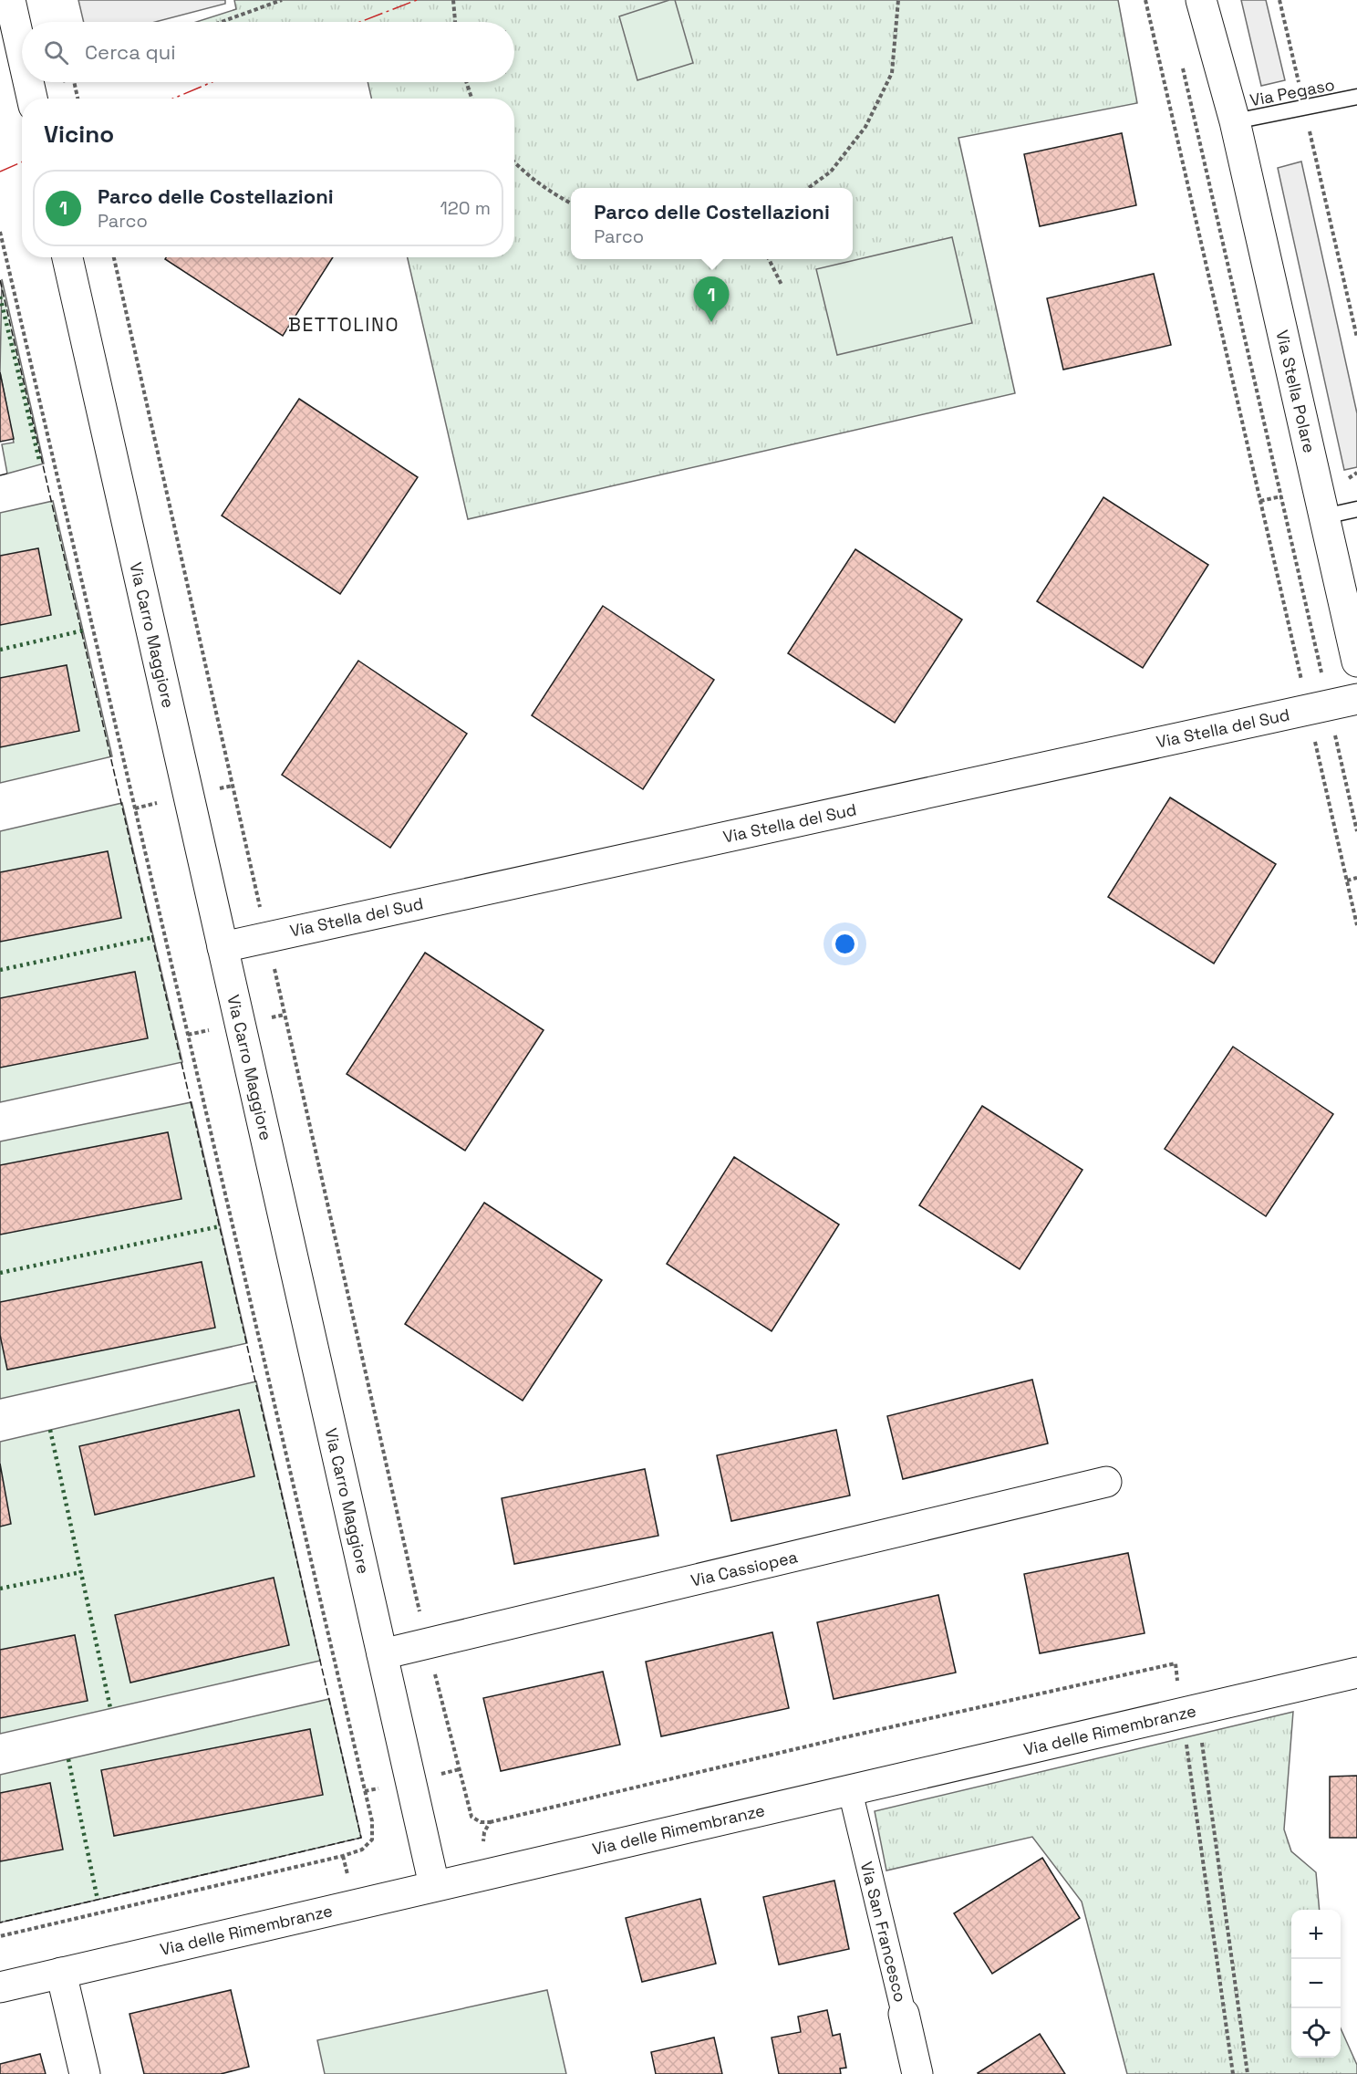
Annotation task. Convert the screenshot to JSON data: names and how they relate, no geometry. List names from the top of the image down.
{
  "streets": {
    "street": [
      "Via Stella Polare",
      "Via Carro Maggiore",
      "Via Stella del Sud",
      "Via Cassiopea",
      "Via delle Rimembranze",
      "Via San Francesco"
    ],
    "lane": ["Via Pegaso"]
  },
  "crossings": [
    ["Via Pegaso", "Via Stella Polare"],
    ["Via Carro Maggiore", "Via Stella del Sud"],
    ["Via Carro Maggiore", "Via Cassiopea"],
    ["Via Carro Maggiore", "Via delle Rimembranze"],
    ["Via delle Rimembranze", "Via San Francesco"]
  ],
  "districts": ["BETTOLINO"],
  "page": {
    "search": "Cerca qui",
    "heading": "Vicino",
    "list": [
      {
        "mark": "1",
        "name": "Parco delle Costellazioni",
        "note": "Parco",
        "value": "120 m"
      }
    ],
    "popup": ["Parco delle Costellazioni", "Parco"],
    "pins": "1",
    "map_buttons": ["+", "−"]
  }
}
